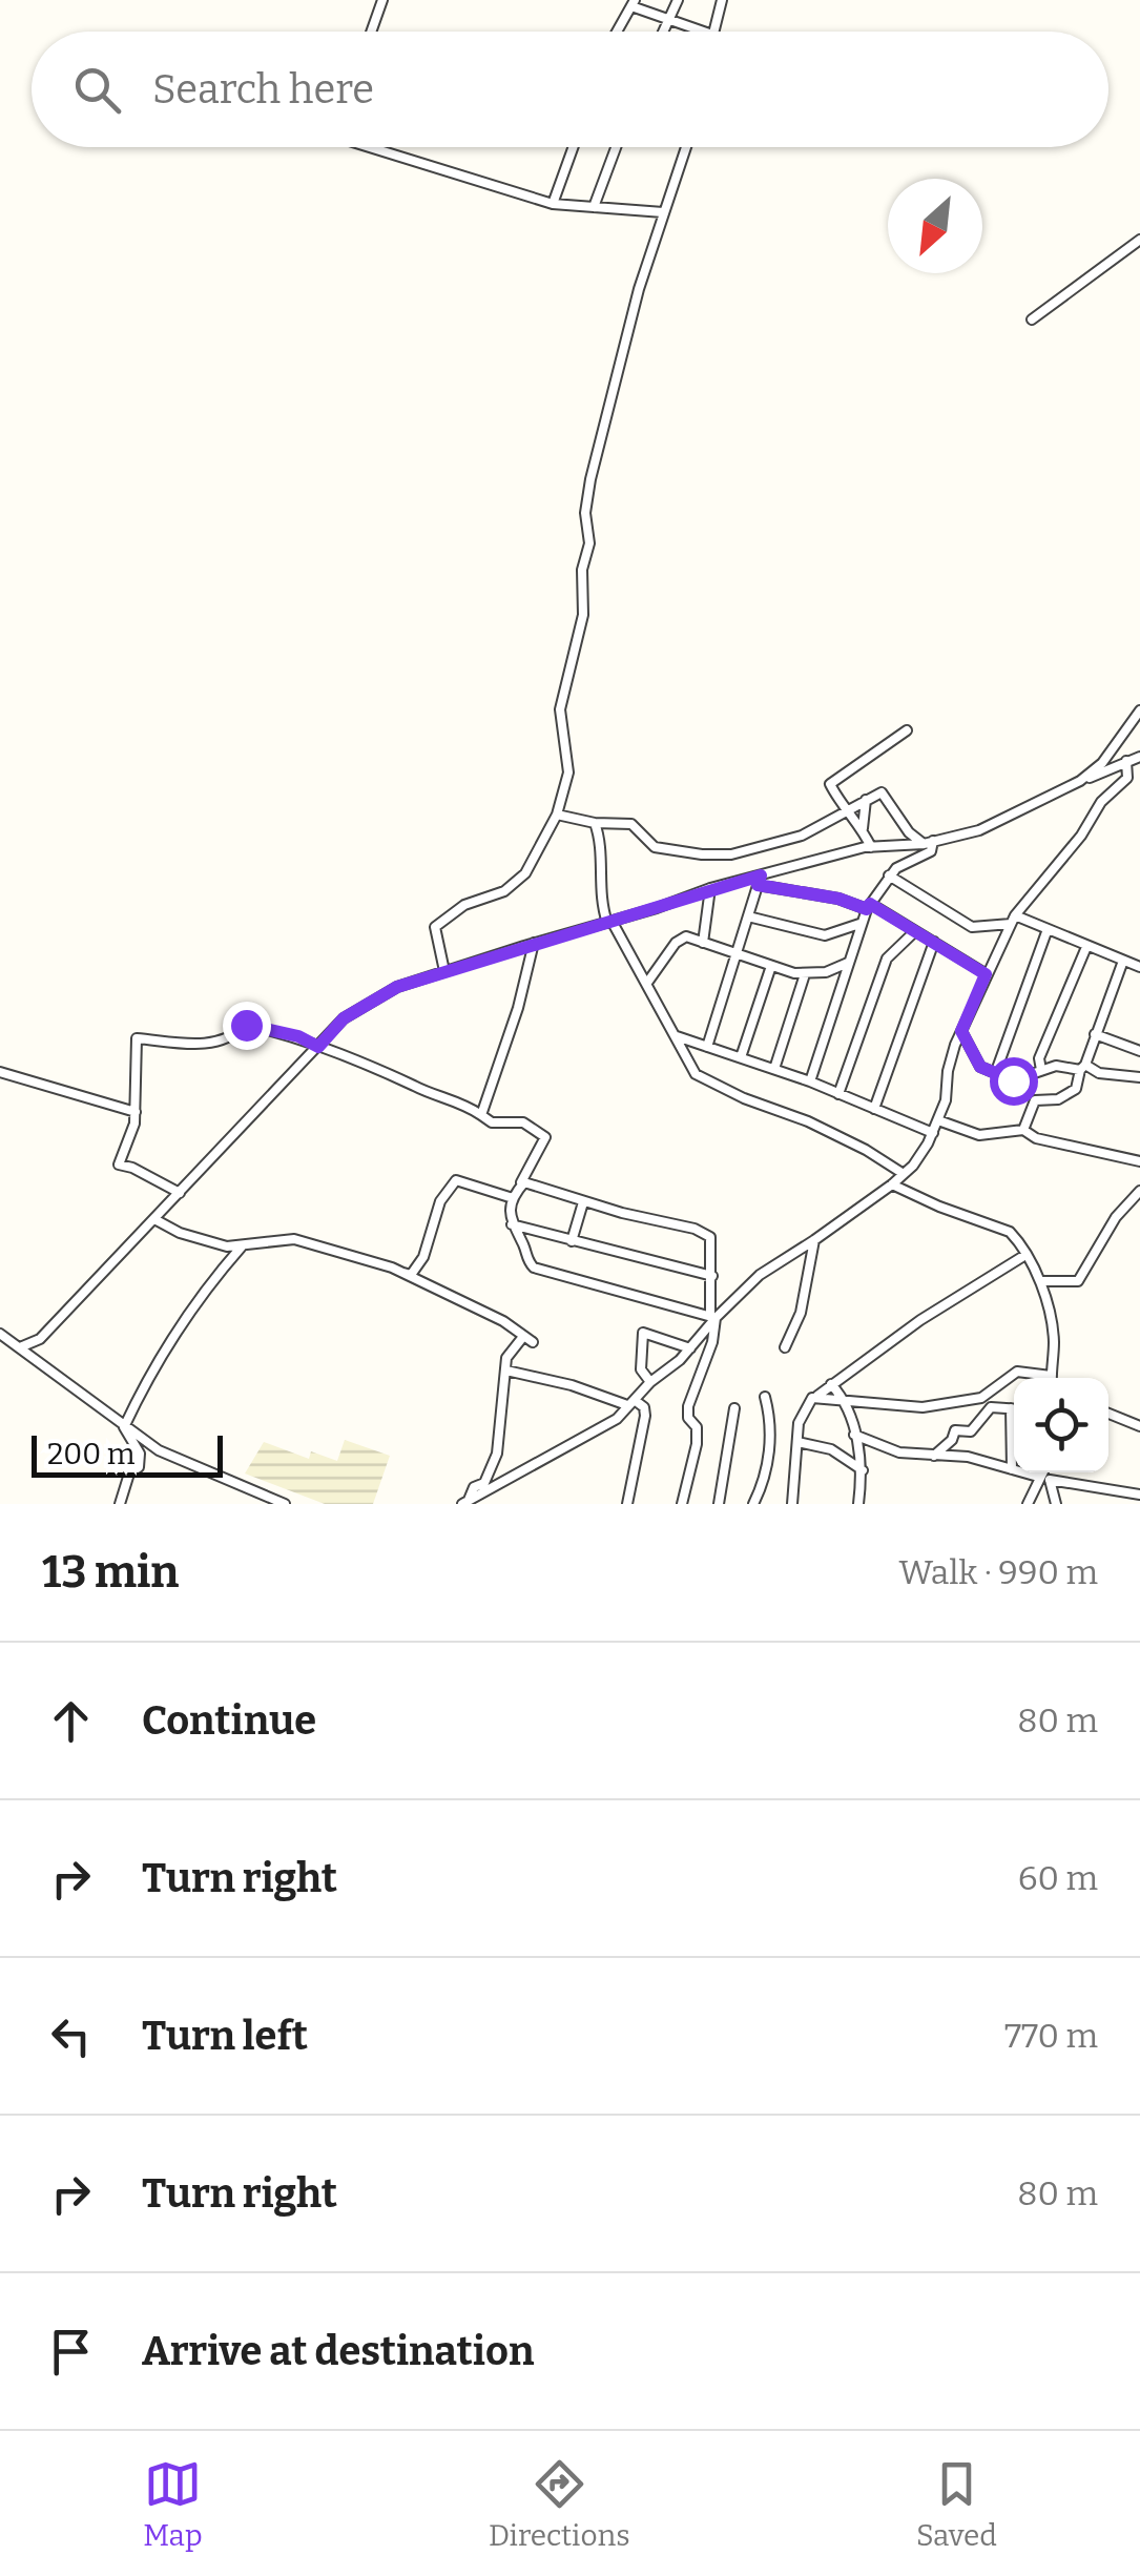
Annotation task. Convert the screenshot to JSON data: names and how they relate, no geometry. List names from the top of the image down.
{
  "scale_bar": "200 m",
  "north": "bottom left",
  "page": {
    "search": "Search here",
    "scale": "200 m",
    "heading": ["13 min", "Walk · 990 m"],
    "list": [
      ["Continue", "80 m"],
      ["Turn right", "60 m"],
      ["Turn left", "770 m"],
      ["Turn right", "80 m"],
      "Arrive at destination"
    ],
    "nav": ["Map", "Directions", "Saved"]
  }
}
